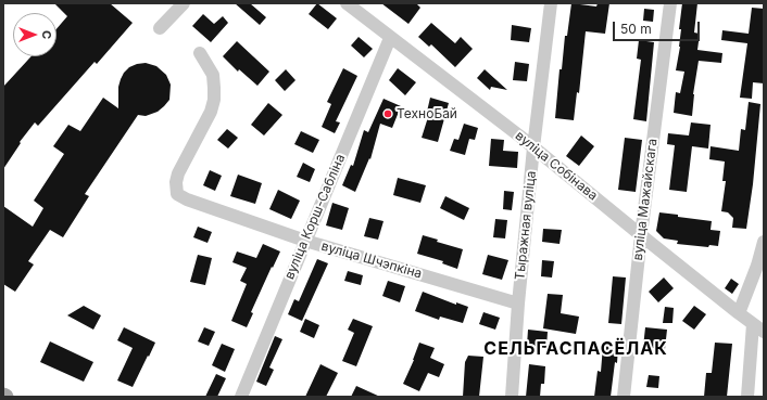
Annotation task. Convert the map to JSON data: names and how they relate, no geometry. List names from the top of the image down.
{
  "streets": {
    "street": [
      "вуліца Собінава",
      "вуліца Мажайскага",
      "вуліца Корш-Сабліна",
      "Тыражная вуліца",
      "вуліца Шчэпкіна"
    ]
  },
  "crossings": [
    ["вуліца Собінава", "вуліца Мажайскага"],
    ["вуліца Собінава", "вуліца Корш-Сабліна"],
    ["вуліца Собінава", "Тыражная вуліца"],
    ["вуліца Корш-Сабліна", "вуліца Шчэпкіна"],
    ["Тыражная вуліца", "вуліца Шчэпкіна"]
  ],
  "districts": ["СЕЛЬГАСПАСЁЛАК"],
  "places": ["ТехноБай"],
  "scale_bar": "50 m",
  "north": "right"
}
